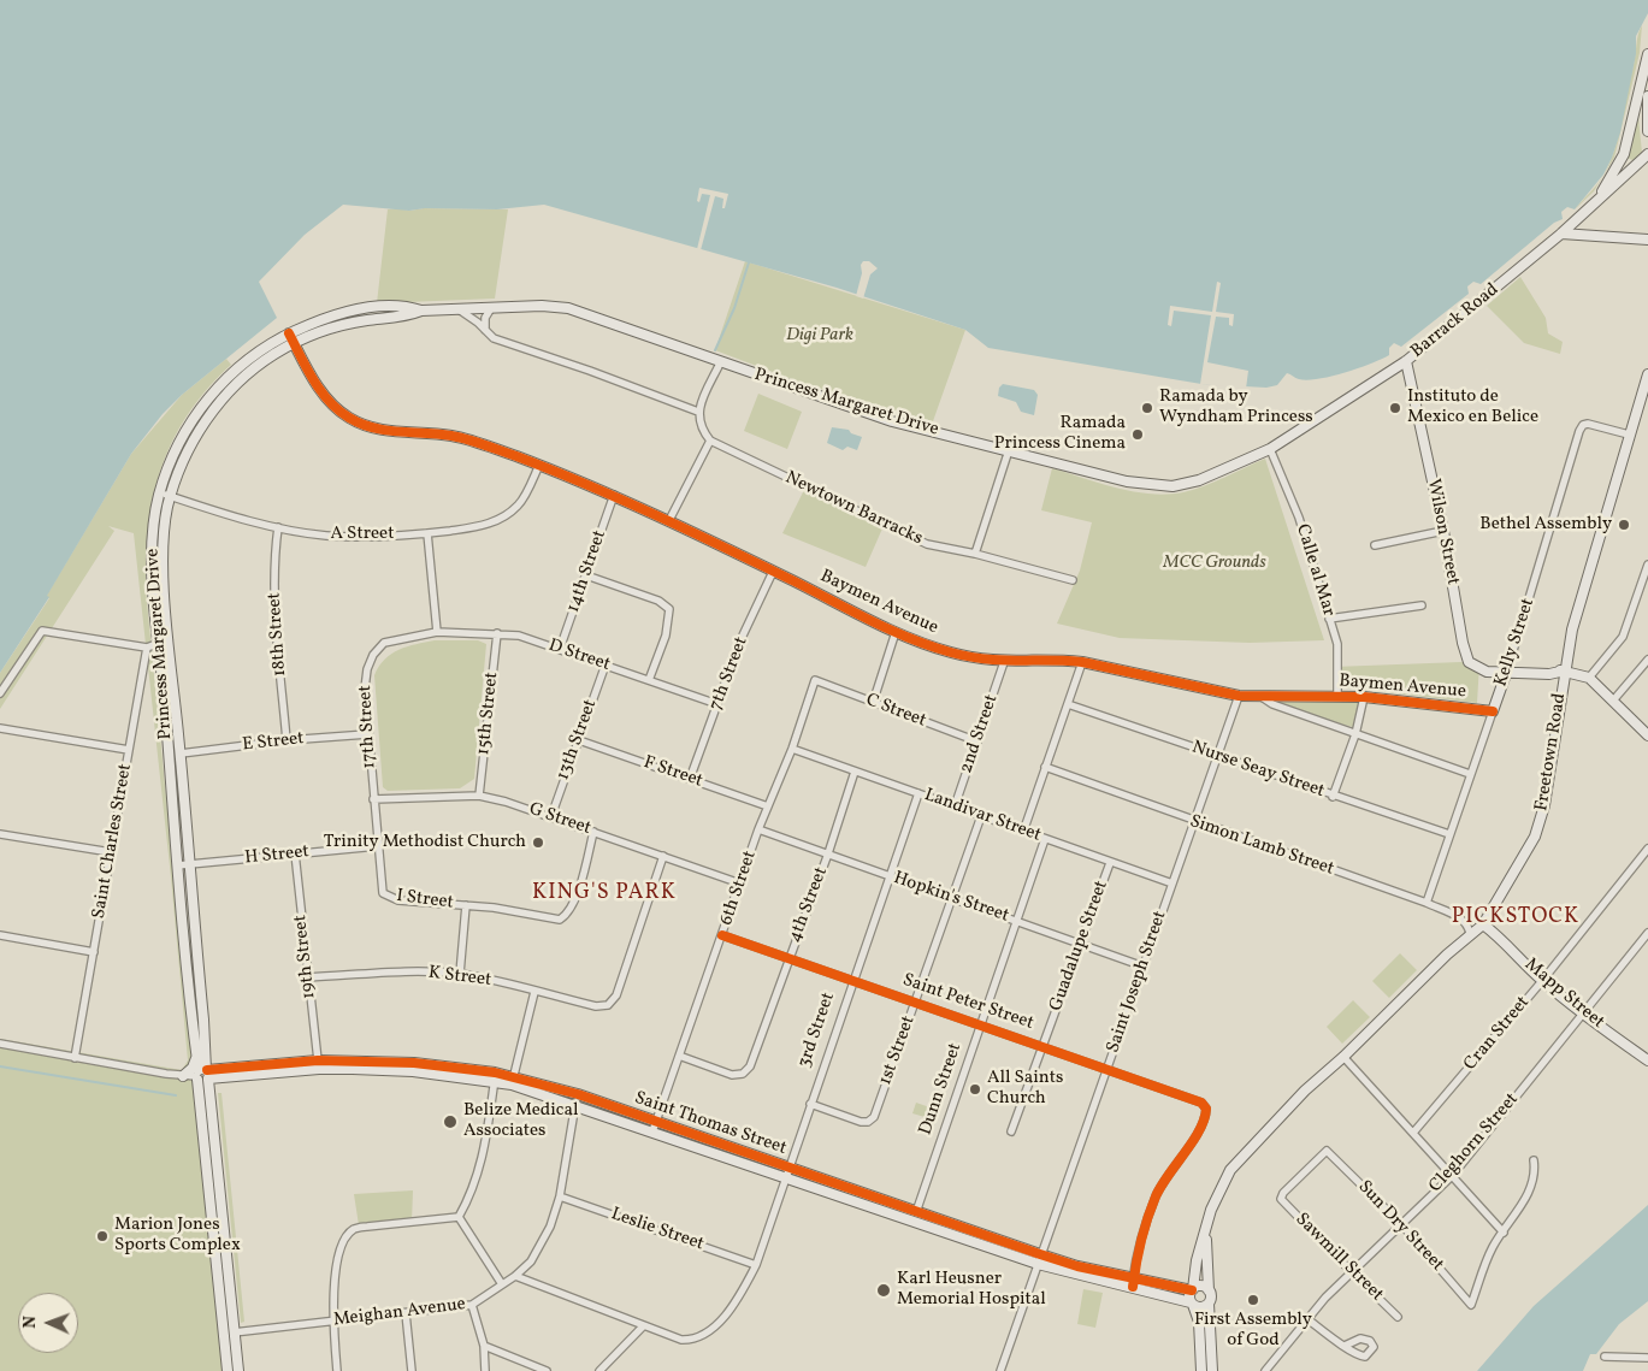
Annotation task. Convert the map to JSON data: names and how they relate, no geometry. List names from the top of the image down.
{
  "streets": {
    "main road": [
      "Barrack Road",
      "Princess Margaret Drive",
      "Wilson Street",
      "Baymen Avenue",
      "Kelly Street",
      "Freetown Road",
      "Mapp Street",
      "Saint Thomas Street"
    ],
    "street": [
      "Newtown Barracks",
      "A Street",
      "Calle al Mar",
      "14th Street",
      "18th Street",
      "D Street",
      "7th Street",
      "C Street",
      "15th Street",
      "17th Street",
      "2nd Street",
      "13th Street",
      "E Street",
      "Nurse Seay Street",
      "F Street",
      "Landivar Street",
      "G Street",
      "Saint Charles Street",
      "Simon Lamb Street",
      "H Street",
      "6th Street",
      "Hopkin's Street",
      "I Street",
      "4th Street",
      "Guadalupe Street",
      "19th Street",
      "K Street",
      "Saint Joseph Street",
      "Saint Peter Street",
      "3rd Street",
      "Cran Street",
      "1st Street",
      "Dunn Street",
      "Cleghorn Street",
      "Sun Dry Street",
      "Leslie Street",
      "Sawmill Street",
      "Meighan Avenue"
    ]
  },
  "crossings": [
    ["Barrack Road", "Princess Margaret Drive"],
    ["Barrack Road", "Wilson Street"],
    ["Barrack Road", "Calle al Mar"],
    ["Princess Margaret Drive", "A Street"],
    ["Princess Margaret Drive", "Calle al Mar"],
    ["Princess Margaret Drive", "Baymen Avenue"],
    ["Princess Margaret Drive", "E Street"],
    ["Princess Margaret Drive", "H Street"],
    ["Princess Margaret Drive", "Saint Thomas Street"],
    ["Princess Margaret Drive", "Meighan Avenue"],
    ["Wilson Street", "Kelly Street"],
    ["Wilson Street", "Freetown Road"],
    ["A Street", "Baymen Avenue"],
    ["A Street", "18th Street"],
    ["Calle al Mar", "Baymen Avenue"],
    ["14th Street", "Baymen Avenue"],
    ["14th Street", "D Street"],
    ["Baymen Avenue", "Kelly Street"],
    ["Baymen Avenue", "7th Street"],
    ["Baymen Avenue", "2nd Street"],
    ["Baymen Avenue", "Saint Joseph Street"],
    ["18th Street", "E Street"],
    ["Kelly Street", "Freetown Road"],
    ["Kelly Street", "Nurse Seay Street"],
    ["Kelly Street", "Simon Lamb Street"],
    ["D Street", "7th Street"],
    ["D Street", "15th Street"],
    ["D Street", "17th Street"],
    ["D Street", "13th Street"],
    ["7th Street", "F Street"],
    ["C Street", "2nd Street"],
    ["C Street", "6th Street"],
    ["15th Street", "G Street"],
    ["17th Street", "E Street"],
    ["17th Street", "G Street"],
    ["17th Street", "I Street"],
    ["2nd Street", "Landivar Street"],
    ["13th Street", "F Street"],
    ["13th Street", "G Street"],
    ["Freetown Road", "Simon Lamb Street"],
    ["Freetown Road", "Mapp Street"],
    ["Freetown Road", "Saint Thomas Street"],
    ["Nurse Seay Street", "Saint Joseph Street"],
    ["F Street", "6th Street"],
    ["Landivar Street", "6th Street"],
    ["Landivar Street", "4th Street"],
    ["Landivar Street", "Guadalupe Street"],
    ["Landivar Street", "Saint Joseph Street"],
    ["Landivar Street", "3rd Street"],
    ["Landivar Street", "1st Street"],
    ["Landivar Street", "Dunn Street"],
    ["G Street", "6th Street"],
    ["G Street", "I Street"],
    ["G Street", "K Street"],
    ["Simon Lamb Street", "Saint Joseph Street"],
    ["H Street", "I Street"],
    ["H Street", "19th Street"],
    ["6th Street", "Hopkin's Street"],
    ["6th Street", "4th Street"],
    ["6th Street", "Saint Peter Street"],
    ["6th Street", "Saint Thomas Street"],
    ["Hopkin's Street", "4th Street"],
    ["Hopkin's Street", "Guadalupe Street"],
    ["Hopkin's Street", "Saint Joseph Street"],
    ["Hopkin's Street", "3rd Street"],
    ["Hopkin's Street", "1st Street"],
    ["Hopkin's Street", "Dunn Street"],
    ["4th Street", "Saint Peter Street"],
    ["Guadalupe Street", "Saint Peter Street"],
    ["19th Street", "K Street"],
    ["19th Street", "Saint Thomas Street"],
    ["Saint Joseph Street", "Saint Peter Street"],
    ["Saint Joseph Street", "Saint Thomas Street"],
    ["Mapp Street", "Cran Street"],
    ["Mapp Street", "Cleghorn Street"],
    ["Saint Peter Street", "3rd Street"],
    ["Saint Peter Street", "1st Street"],
    ["Saint Peter Street", "Dunn Street"],
    ["Saint Peter Street", "Saint Thomas Street"],
    ["3rd Street", "1st Street"],
    ["3rd Street", "Saint Thomas Street"],
    ["3rd Street", "Leslie Street"],
    ["3rd Street", "Meighan Avenue"],
    ["Dunn Street", "Saint Thomas Street"],
    ["Saint Thomas Street", "Meighan Avenue"],
    ["Cleghorn Street", "Sun Dry Street"],
    ["Cleghorn Street", "Sawmill Street"],
    ["Sun Dry Street", "Sawmill Street"],
    ["Leslie Street", "Meighan Avenue"]
  ],
  "districts": ["KING'S PARK", "PICKSTOCK"],
  "parks": ["Digi Park", "MCC Grounds"],
  "places": [
    "Ramada by Wyndham Princess",
    "Instituto de Mexico en Belice",
    "Ramada Princess Cinema",
    "Bethel Assembly",
    "Trinity Methodist Church",
    "All Saints Church",
    "Belize Medical Associates",
    "Marion Jones Sports Complex",
    "Karl Heusner Memorial Hospital",
    "First Assembly of God"
  ],
  "north": "left"
}
